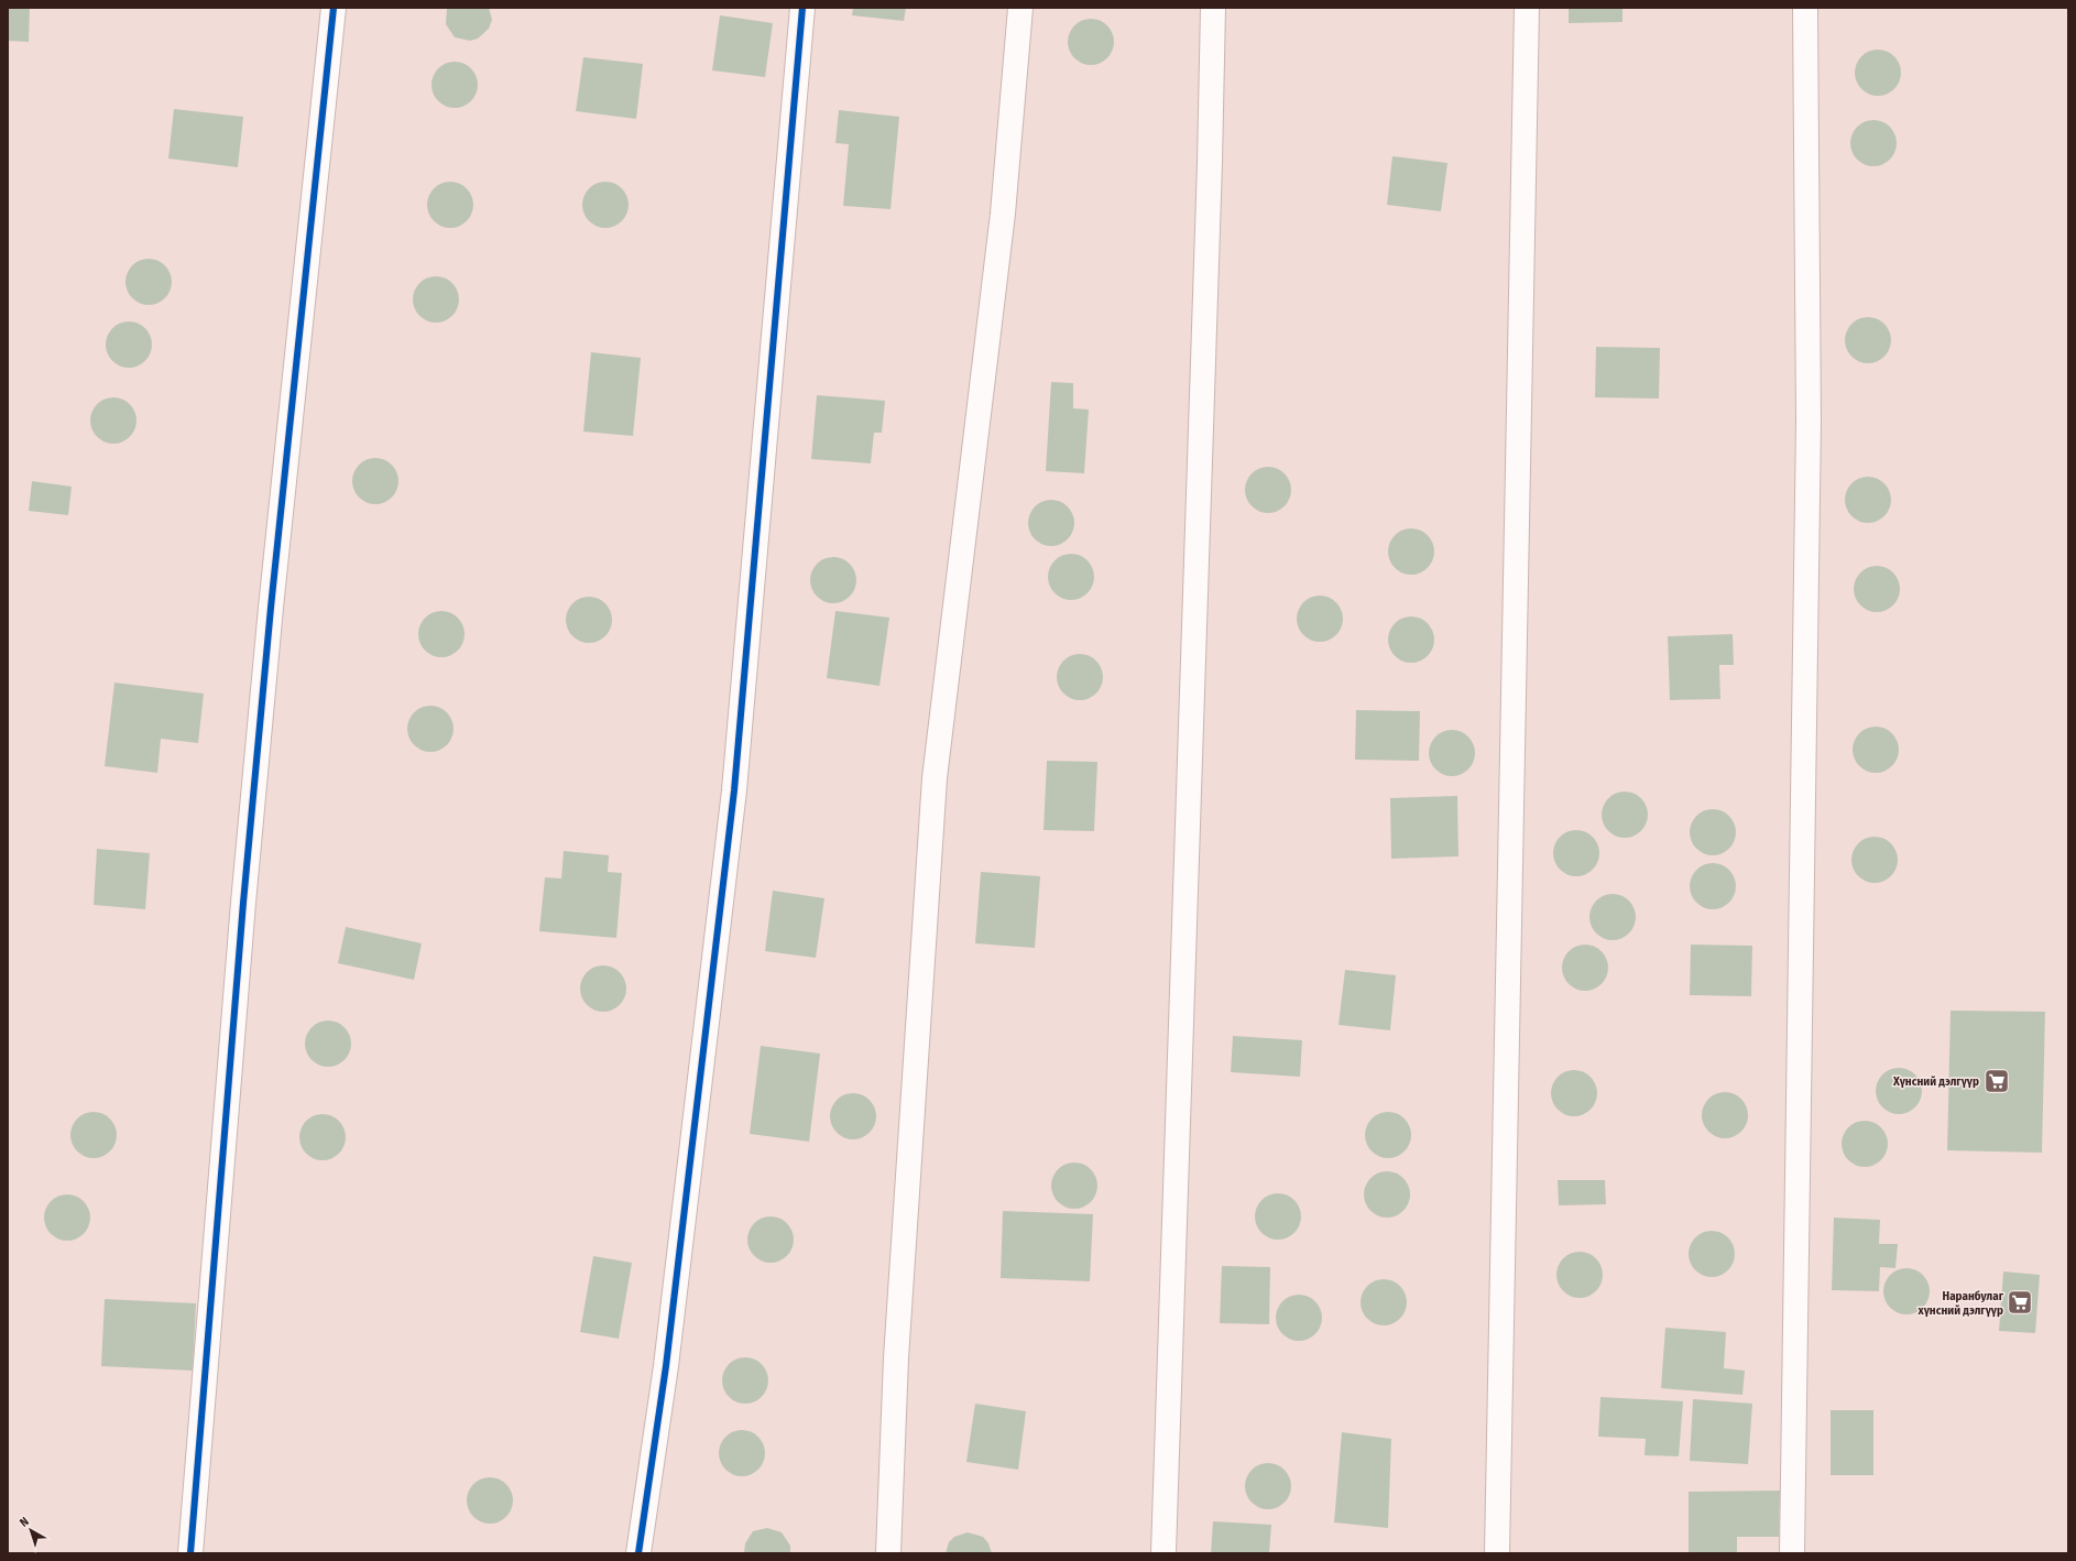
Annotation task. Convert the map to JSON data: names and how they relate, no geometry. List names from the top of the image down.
{
  "places": {
    "supermarket": ["Хүнсний дэлгүүр", "Наранбулаг хүнсний дэлгүүр"]
  },
  "north": "top left"
}
